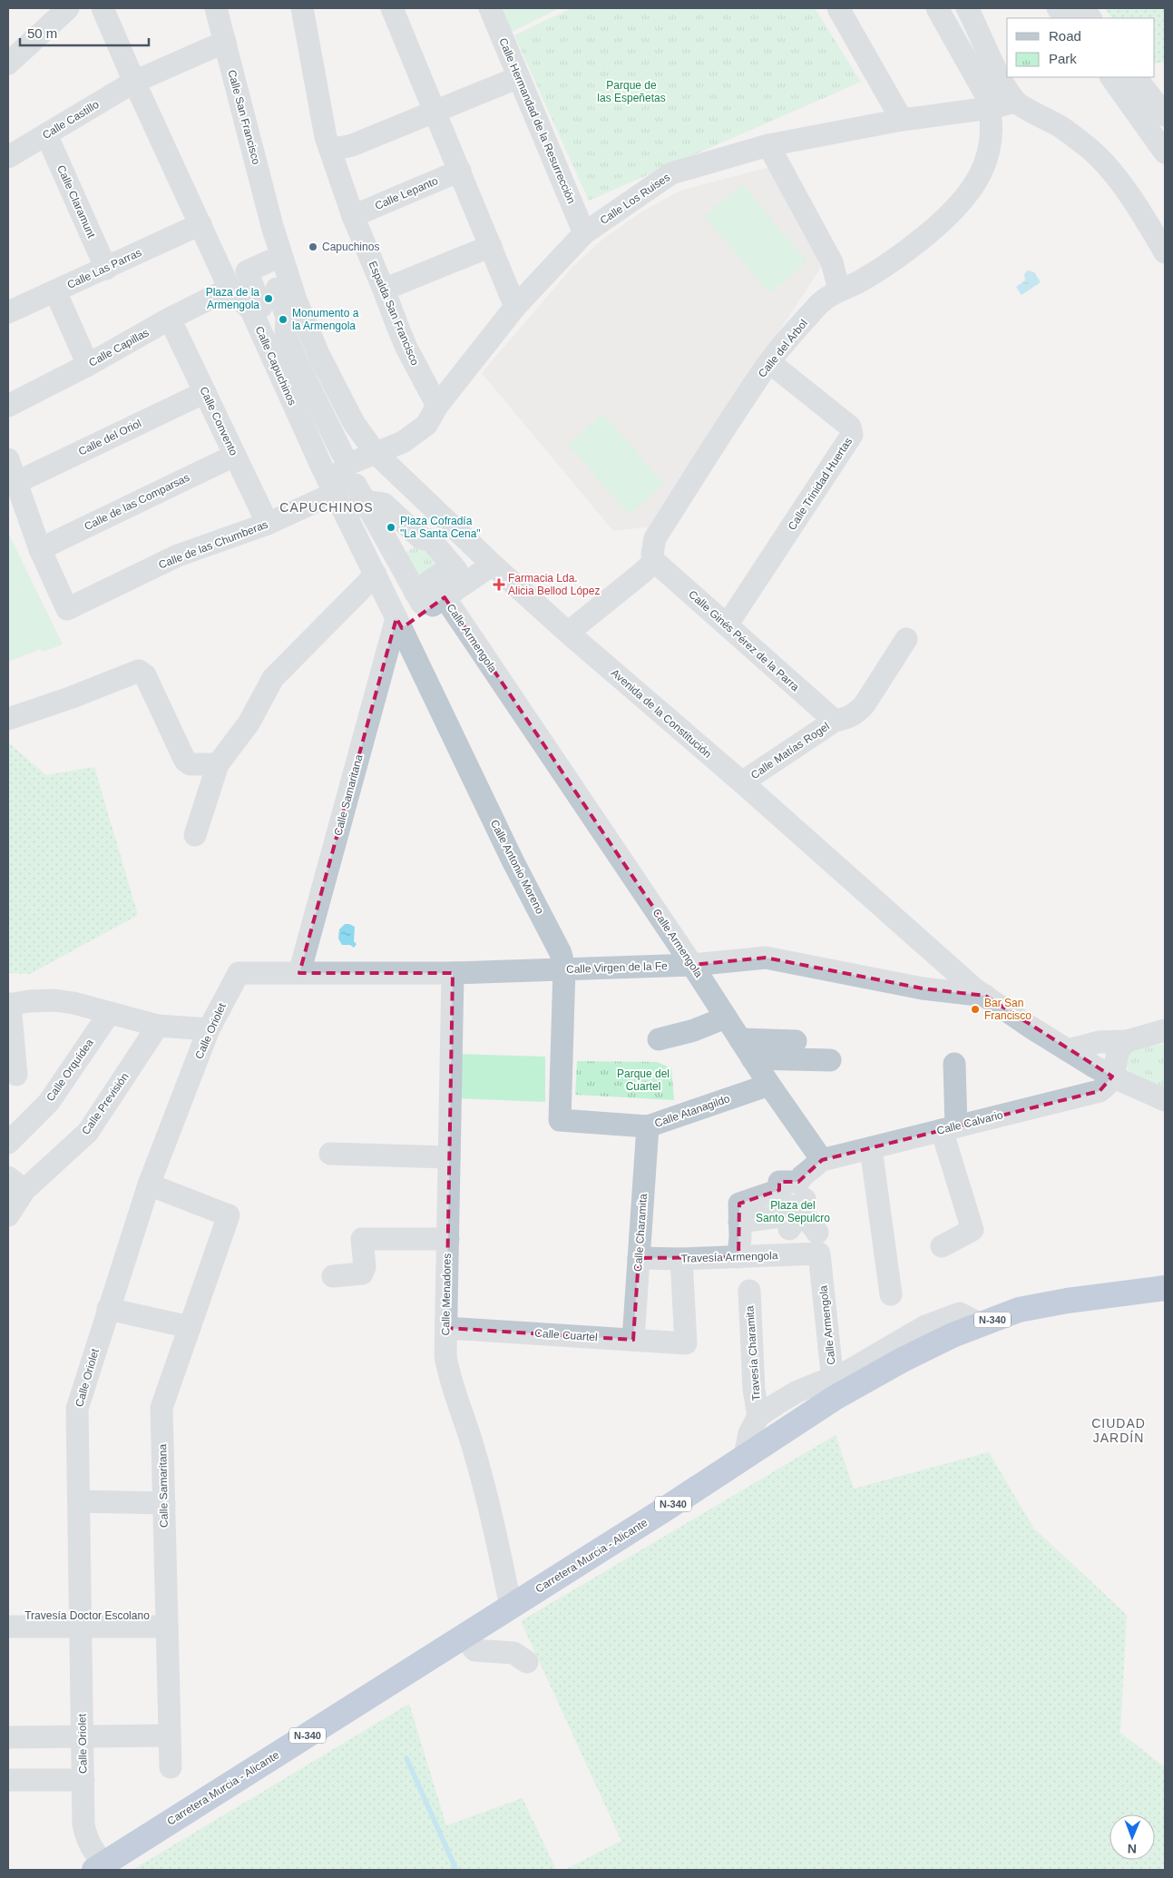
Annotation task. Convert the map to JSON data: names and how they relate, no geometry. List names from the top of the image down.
{
  "streets": {
    "highway": ["N-340", "Carretera Murcia - Alicante"],
    "street": [
      "Calle San Francisco",
      "Calle Castillo",
      "Calle Hermandad de la Resurrección",
      "Calle Lepanto",
      "Calle Los Ruises",
      "Calle Claramunt",
      "Calle Las Parras",
      "Espalda San Francisco",
      "Calle Capillas",
      "Calle del Árbol",
      "Calle Capuchinos",
      "Calle Convento",
      "Calle del Oriol",
      "Calle Trinidad Huertas",
      "Calle de las Comparsas",
      "Calle de las Chumberas",
      "Calle Armengola",
      "Calle Ginés Pérez de la Parra",
      "Avenida de la Constitución",
      "Calle Matías Rogel",
      "Calle Samaritana",
      "Calle Antonio Moreno",
      "Calle Virgen de la Fe",
      "Calle Oriolet",
      "Calle Orquídea",
      "Calle Previsión",
      "Calle Atanagildo",
      "Calle Calvario",
      "Calle Charamita",
      "Travesía Armengola",
      "Calle Menadores",
      "Calle Cuartel",
      "Travesía Charamita",
      "Travesía Doctor Escolano"
    ]
  },
  "crossings": [
    ["Calle San Francisco", "Calle Castillo"],
    ["Calle San Francisco", "Avenida de la Constitución"],
    ["Calle Castillo", "Calle Claramunt"],
    ["Calle Castillo", "Calle Capuchinos"],
    ["Calle Hermandad de la Resurrección", "Calle Los Ruises"],
    ["Calle Lepanto", "Espalda San Francisco"],
    ["Calle Los Ruises", "Espalda San Francisco"],
    ["Calle Los Ruises", "Calle del Árbol"],
    ["Calle Los Ruises", "Calle Capuchinos"],
    ["Calle Los Ruises", "Calle de las Chumberas"],
    ["Calle Los Ruises", "Avenida de la Constitución"],
    ["Calle Claramunt", "Calle Las Parras"],
    ["Calle Las Parras", "Calle Capuchinos"],
    ["Calle Capillas", "Calle Capuchinos"],
    ["Calle Capillas", "Calle Convento"],
    ["Calle del Árbol", "Calle Trinidad Huertas"],
    ["Calle del Árbol", "Calle Ginés Pérez de la Parra"],
    ["Calle Capuchinos", "Calle de las Chumberas"],
    ["Calle Capuchinos", "Calle Samaritana"],
    ["Calle Capuchinos", "Calle Antonio Moreno"],
    ["Calle Convento", "Calle del Oriol"],
    ["Calle Convento", "Calle de las Comparsas"],
    ["Calle Convento", "Calle de las Chumberas"],
    ["Calle Trinidad Huertas", "Calle Ginés Pérez de la Parra"],
    ["Calle de las Comparsas", "Calle de las Chumberas"],
    ["Calle Armengola", "Calle Virgen de la Fe"],
    ["Calle Armengola", "Calle Atanagildo"],
    ["Calle Armengola", "Calle Calvario"],
    ["Calle Armengola", "Travesía Armengola"],
    ["Calle Armengola", "Carretera Murcia - Alicante"],
    ["Calle Ginés Pérez de la Parra", "Calle Matías Rogel"],
    ["Avenida de la Constitución", "Calle Matías Rogel"],
    ["Avenida de la Constitución", "Calle Virgen de la Fe"],
    ["Avenida de la Constitución", "Calle Calvario"],
    ["Calle Samaritana", "Calle Antonio Moreno"],
    ["Calle Samaritana", "Calle Virgen de la Fe"],
    ["Calle Samaritana", "Calle Oriolet"],
    ["Calle Samaritana", "Travesía Doctor Escolano"],
    ["Calle Antonio Moreno", "Calle Virgen de la Fe"],
    ["Calle Antonio Moreno", "Calle Atanagildo"],
    ["Calle Virgen de la Fe", "Calle Oriolet"],
    ["Calle Virgen de la Fe", "Calle Menadores"],
    ["Calle Oriolet", "Carretera Murcia - Alicante"],
    ["Calle Oriolet", "Travesía Doctor Escolano"],
    ["Calle Atanagildo", "Calle Charamita"],
    ["Calle Charamita", "Travesía Armengola"],
    ["Calle Charamita", "Calle Cuartel"],
    ["Travesía Armengola", "Calle Cuartel"],
    ["Calle Menadores", "Calle Cuartel"],
    ["Calle Menadores", "Carretera Murcia - Alicante"]
  ],
  "districts": ["CAPUCHINOS", "CIUDAD JARDÍN"],
  "parks": ["Parque de las Espeñetas", "Parque del Cuartel", "Plaza del Santo Sepulcro"],
  "places": {
    "other": [
      "Capuchinos",
      "Plaza de la Armengola",
      "Monumento a la Armengola",
      "Plaza Cofradía \"La Santa Cena\"",
      "Bar San Francisco"
    ],
    "health": ["Farmacia Lda. Alicia Bellod López"]
  },
  "legend": ["Road", "Park"],
  "scale_bar": "50 m",
  "north": "bottom"
}
